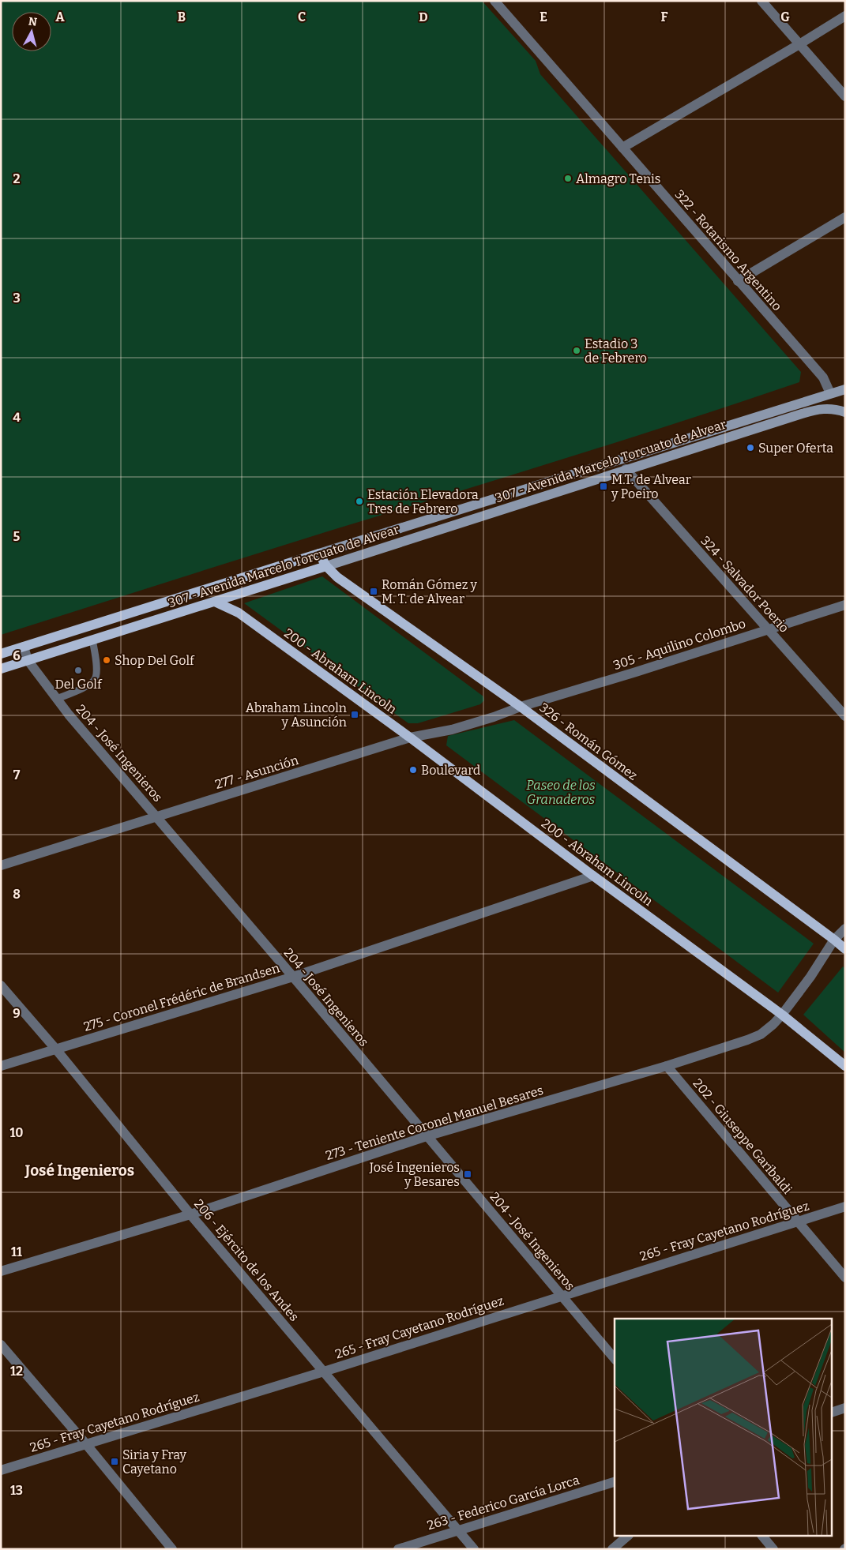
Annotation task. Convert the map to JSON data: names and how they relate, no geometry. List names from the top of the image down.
{
  "streets": {
    "main road": ["307 - Avenida Marcelo Torcuato de Alvear", "200 - Abraham Lincoln", "326 - Román Gómez"],
    "street": [
      "322 - Rotarismo Argentino",
      "324 - Salvador Poerio",
      "305 - Aquilino Colombo",
      "204 - José Ingenieros",
      "277 - Asunción",
      "275 - Coronel Frédéric de Brandsen",
      "273 - Teniente Coronel Manuel Besares",
      "202 - Giuseppe Garibaldi",
      "265 - Fray Cayetano Rodríguez",
      "206 - Ejército de los Andes",
      "263 - Federico García Lorca"
    ]
  },
  "crossings": [
    ["322 - Rotarismo Argentino", "307 - Avenida Marcelo Torcuato de Alvear"],
    ["307 - Avenida Marcelo Torcuato de Alvear", "324 - Salvador Poerio"],
    ["307 - Avenida Marcelo Torcuato de Alvear", "200 - Abraham Lincoln"],
    ["307 - Avenida Marcelo Torcuato de Alvear", "326 - Román Gómez"],
    ["307 - Avenida Marcelo Torcuato de Alvear", "204 - José Ingenieros"],
    ["324 - Salvador Poerio", "305 - Aquilino Colombo"],
    ["305 - Aquilino Colombo", "326 - Román Gómez"],
    ["305 - Aquilino Colombo", "277 - Asunción"],
    ["200 - Abraham Lincoln", "277 - Asunción"],
    ["200 - Abraham Lincoln", "275 - Coronel Frédéric de Brandsen"],
    ["200 - Abraham Lincoln", "273 - Teniente Coronel Manuel Besares"],
    ["326 - Román Gómez", "277 - Asunción"],
    ["326 - Román Gómez", "273 - Teniente Coronel Manuel Besares"],
    ["204 - José Ingenieros", "277 - Asunción"],
    ["204 - José Ingenieros", "275 - Coronel Frédéric de Brandsen"],
    ["204 - José Ingenieros", "273 - Teniente Coronel Manuel Besares"],
    ["204 - José Ingenieros", "265 - Fray Cayetano Rodríguez"],
    ["275 - Coronel Frédéric de Brandsen", "206 - Ejército de los Andes"],
    ["273 - Teniente Coronel Manuel Besares", "202 - Giuseppe Garibaldi"],
    ["273 - Teniente Coronel Manuel Besares", "206 - Ejército de los Andes"],
    ["202 - Giuseppe Garibaldi", "265 - Fray Cayetano Rodríguez"],
    ["265 - Fray Cayetano Rodríguez", "206 - Ejército de los Andes"],
    ["206 - Ejército de los Andes", "263 - Federico García Lorca"]
  ],
  "districts": ["José Ingenieros"],
  "parks": ["Paseo de los Granaderos"],
  "places": {
    "other": [
      "Almagro Tenis",
      "Estadio 3 de Febrero",
      "Super Oferta",
      "Estación Elevadora Tres de Febrero",
      "Shop Del Golf",
      "Del Golf",
      "Boulevard"
    ],
    "transit": [
      "M.T. de Alvear y Poeiro",
      "Román Gómez y M. T. de Alvear",
      "Abraham Lincoln y Asunción",
      "José Ingenieros y Besares",
      "Siria y Fray Cayetano"
    ]
  },
  "north": "top",
  "grid": {
    "columns": [
      "A",
      "B",
      "C",
      "D",
      "E",
      "F",
      "G"
    ],
    "rows": [
      "2",
      "3",
      "4",
      "5",
      "6",
      "7",
      "8",
      "9",
      "10",
      "11",
      "12",
      "13"
    ]
  }
}
